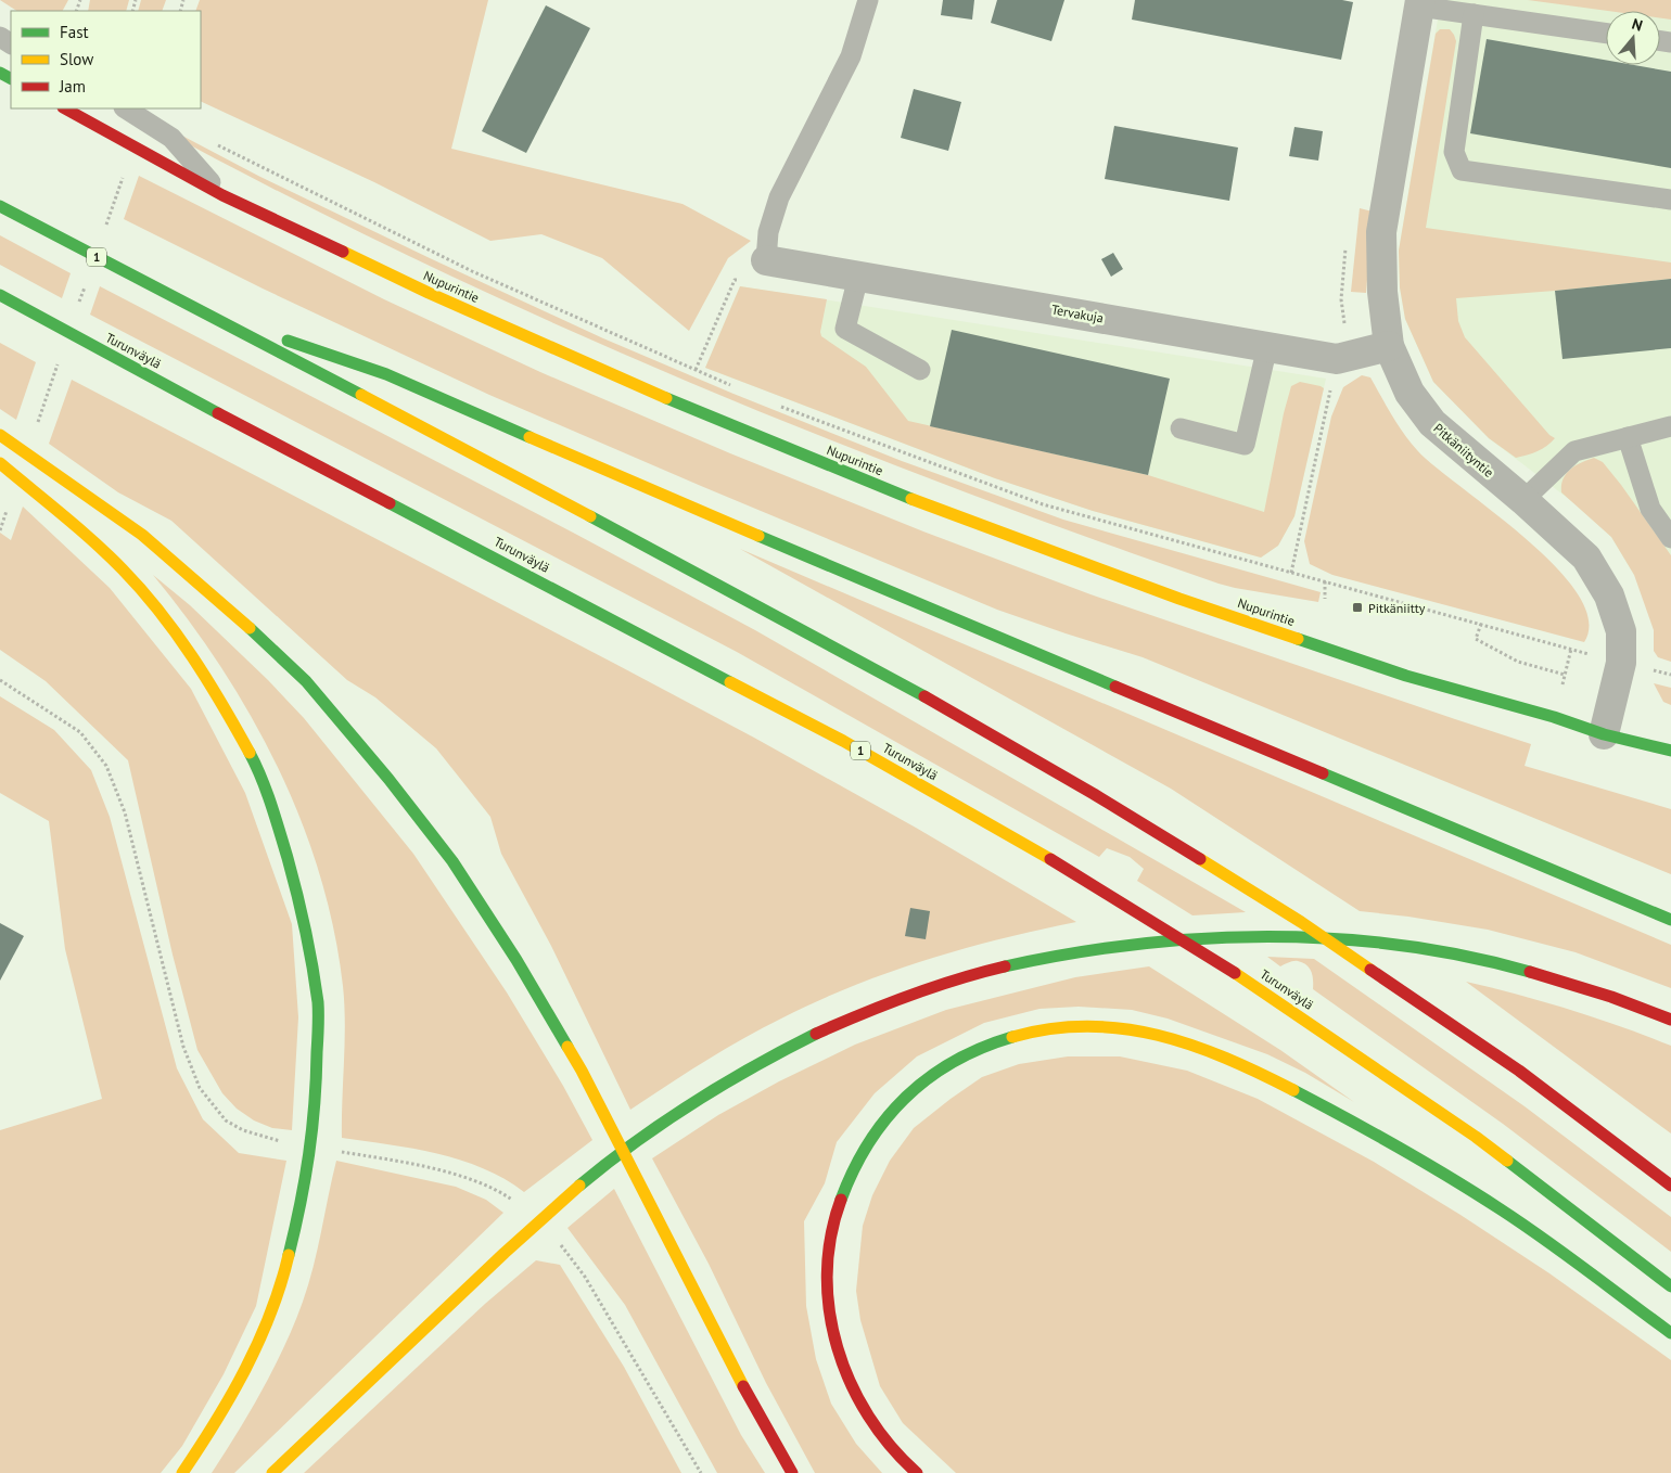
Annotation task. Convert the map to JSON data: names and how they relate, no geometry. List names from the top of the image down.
{
  "streets": {
    "main road": ["1", "Nupurintie", "Turunväylä"],
    "street": ["Tervakuja", "Pitkäniityntie"]
  },
  "crossings": [
    ["Nupurintie", "Pitkäniityntie"],
    ["Tervakuja", "Pitkäniityntie"]
  ],
  "places": {
    "transit": ["Pitkäniitty"]
  },
  "legend": ["Fast", "Slow", "Jam"],
  "north": "top"
}
